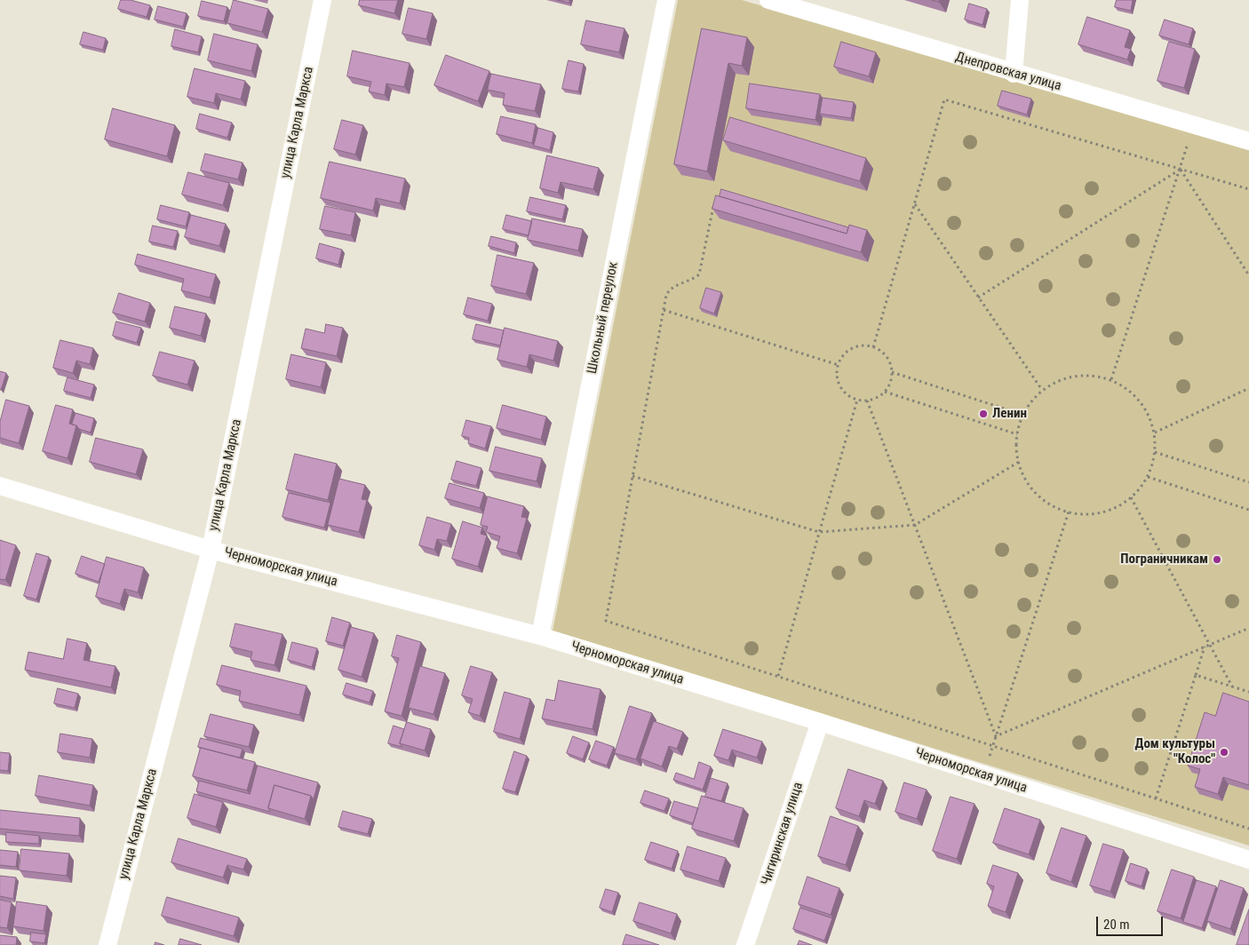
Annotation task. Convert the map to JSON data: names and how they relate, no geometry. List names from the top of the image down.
{
  "streets": {
    "street": [
      "Днепровская улица",
      "улица Карла Маркса",
      "Школьный переулок",
      "Черноморская улица",
      "Чигиринская улица"
    ]
  },
  "crossings": [
    ["улица Карла Маркса", "Черноморская улица"],
    ["Школьный переулок", "Черноморская улица"],
    ["Черноморская улица", "Чигиринская улица"]
  ],
  "places": ["Ленин", "Пограничникам", "Дом культуры \"Колос\""],
  "scale_bar": "20 m"
}
